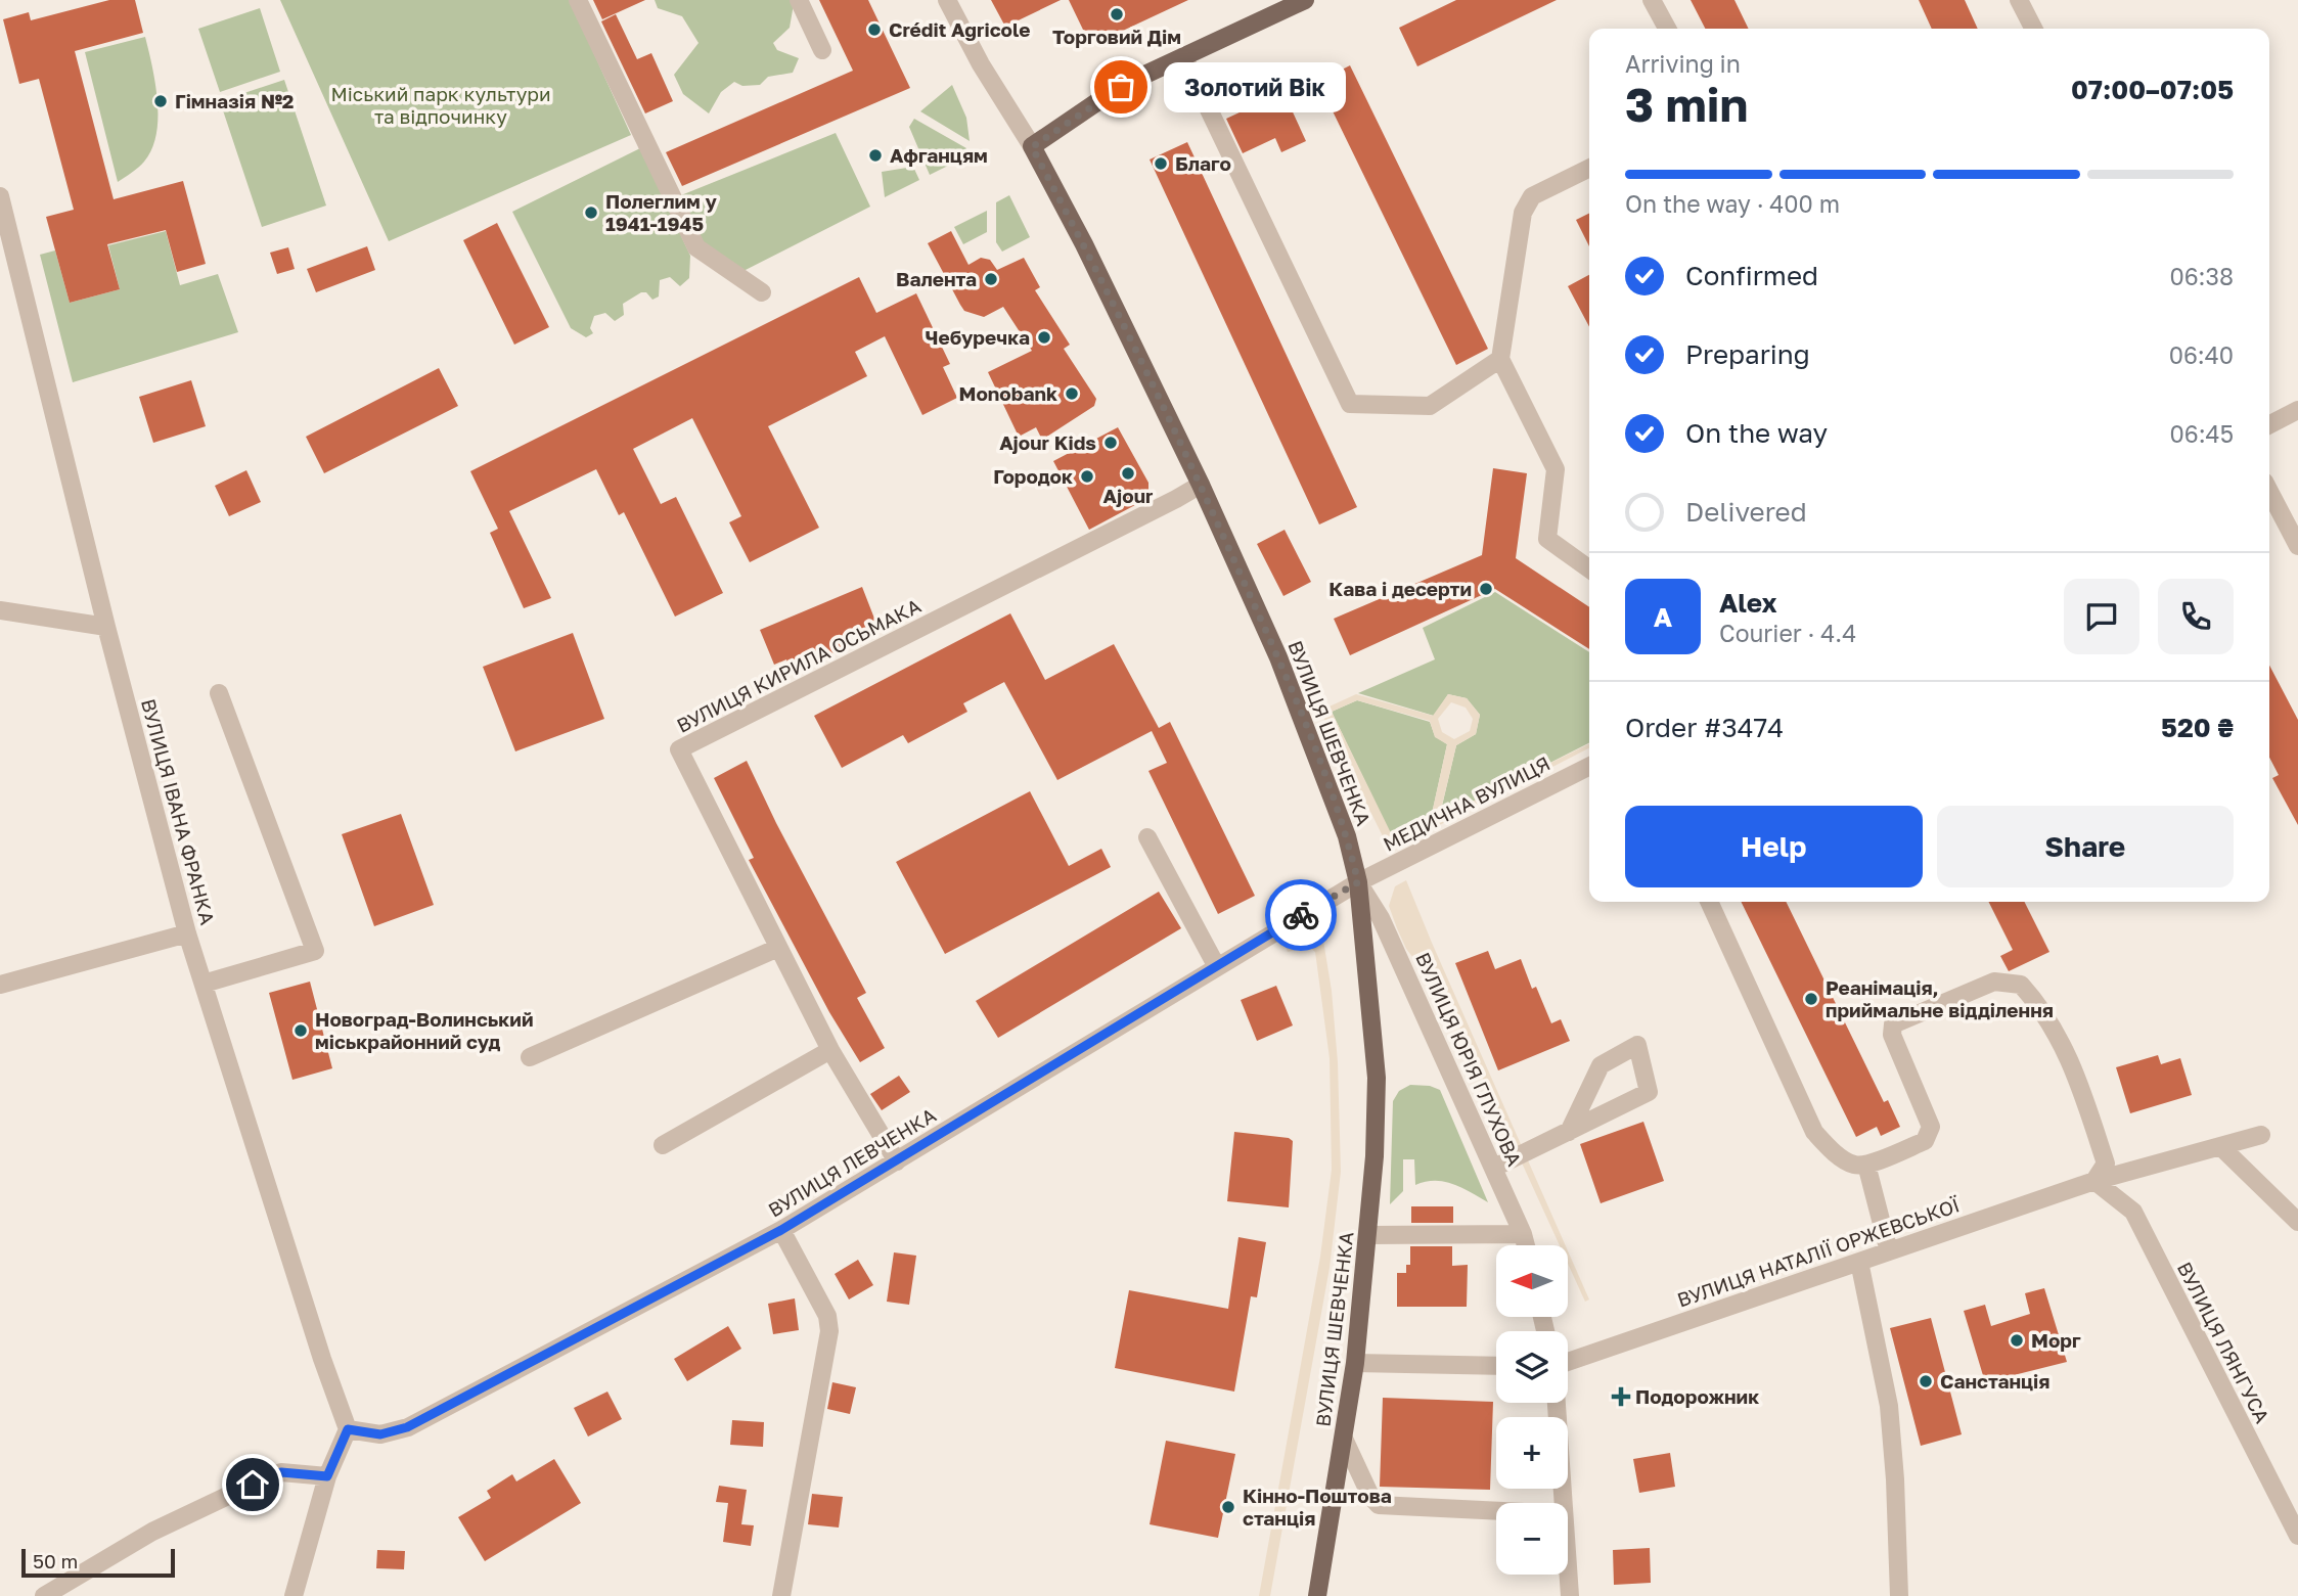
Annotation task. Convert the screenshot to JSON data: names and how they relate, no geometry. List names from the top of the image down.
{
  "streets": {
    "main road": ["ВУЛИЦЯ ШЕВЧЕНКА"],
    "street": [
      "ВУЛИЦЯ КИРИЛА ОСЬМАКА",
      "МЕДИЧНА ВУЛИЦЯ",
      "ВУЛИЦЯ ІВАНА ФРАНКА",
      "ВУЛИЦЯ ЮРІЯ ГЛУХОВА",
      "ВУЛИЦЯ ЛЕВЧЕНКА",
      "ВУЛИЦЯ НАТАЛІЇ ОРЖЕВСЬКОЇ",
      "ВУЛИЦЯ ЛЯНГУСА"
    ]
  },
  "crossings": [
    ["ВУЛИЦЯ КИРИЛА ОСЬМАКА", "ВУЛИЦЯ ШЕВЧЕНКА"],
    ["ВУЛИЦЯ КИРИЛА ОСЬМАКА", "ВУЛИЦЯ ЛЕВЧЕНКА"],
    ["ВУЛИЦЯ ШЕВЧЕНКА", "МЕДИЧНА ВУЛИЦЯ"],
    ["ВУЛИЦЯ ШЕВЧЕНКА", "ВУЛИЦЯ ЮРІЯ ГЛУХОВА"],
    ["ВУЛИЦЯ ШЕВЧЕНКА", "ВУЛИЦЯ ЛЕВЧЕНКА"],
    ["МЕДИЧНА ВУЛИЦЯ", "ВУЛИЦЯ ЮРІЯ ГЛУХОВА"],
    ["МЕДИЧНА ВУЛИЦЯ", "ВУЛИЦЯ ЛЕВЧЕНКА"],
    ["ВУЛИЦЯ ІВАНА ФРАНКА", "ВУЛИЦЯ ЛЕВЧЕНКА"],
    ["ВУЛИЦЯ ЮРІЯ ГЛУХОВА", "ВУЛИЦЯ ЛЕВЧЕНКА"],
    ["ВУЛИЦЯ НАТАЛІЇ ОРЖЕВСЬКОЇ", "ВУЛИЦЯ ЛЯНГУСА"]
  ],
  "parks": ["Міський парк культури та відпочинку"],
  "places": {
    "other": [
      "Торговий Дім",
      "Crédit Agricole",
      "Золотий Вік",
      "Гімназія №2",
      "Афганцям",
      "Благо",
      "Полеглим у 1941-1945",
      "Валента",
      "Чебуречка",
      "Monobank",
      "Ajour Kids",
      "Ajour",
      "Городок",
      "Кава і десерти",
      "Реанімація, приймальне відділення",
      "Новоград-Волинський міськрайонний суд",
      "Морг",
      "Санстанція",
      "Кінно-Поштова станція"
    ],
    "health": ["Подорожник"]
  },
  "scale_bar": "50 m",
  "north": "left",
  "page": {
    "heading": ["3 min", "Arriving in", "07:00–07:05"],
    "panel": [
      "Alex",
      "Courier · 4.4",
      "Order #3474",
      "520 ₴"
    ],
    "bubble": "Золотий Вік",
    "bar": "On the way · 400 m",
    "list": [
      ["Confirmed", "06:38"],
      ["Preparing", "06:40"],
      ["On the way", "06:45"],
      "Delivered"
    ],
    "round": "A",
    "buttons": ["Help", "Share"],
    "map_buttons": ["+", "−"],
    "scale": "50 m"
  }
}
